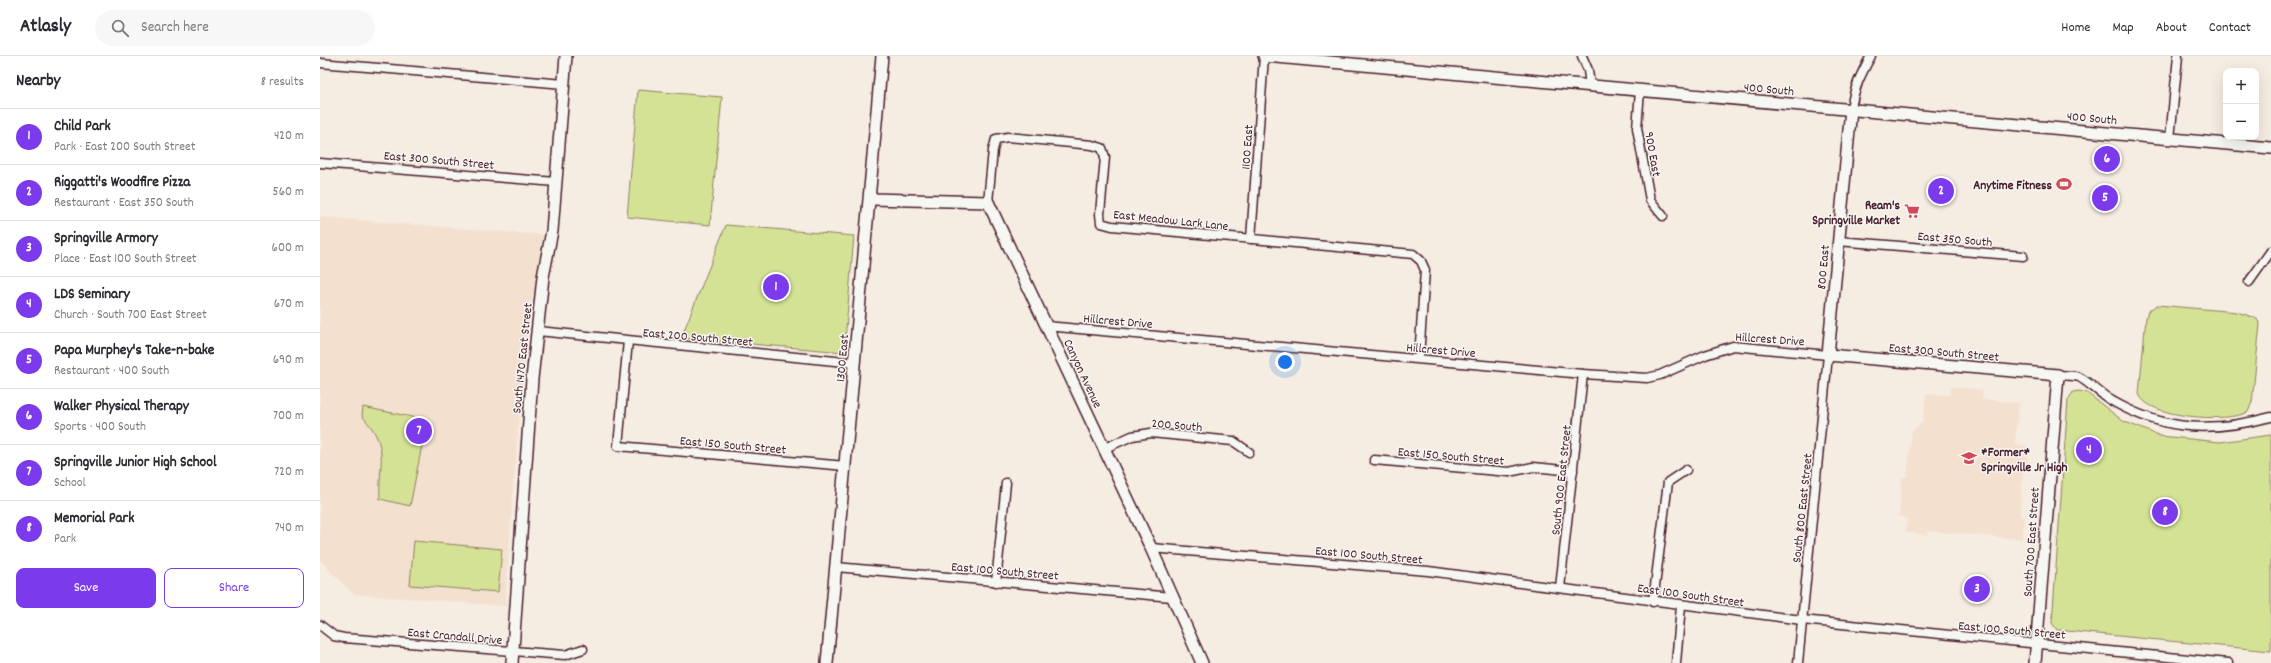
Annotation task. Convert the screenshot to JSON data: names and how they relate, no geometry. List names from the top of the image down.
{
  "streets": {
    "street": [
      "400 South",
      "1100 East",
      "900 East",
      "East 300 South Street",
      "East Meadow Lark Lane",
      "East 350 South",
      "800 East",
      "Hillcrest Drive",
      "East 200 South Street",
      "South 1470 East Street",
      "1300 East",
      "Canyon Avenue",
      "200 South",
      "East 150 South Street",
      "South 900 East Street",
      "South 800 East Street",
      "South 700 East Street",
      "East 100 South Street",
      "East Crandall Drive"
    ]
  },
  "crossings": [
    ["400 South", "1100 East"],
    ["400 South", "900 East"],
    ["400 South", "800 East"],
    ["1100 East", "East Meadow Lark Lane"],
    ["East 300 South Street", "800 East"],
    ["East 300 South Street", "Hillcrest Drive"],
    ["East 300 South Street", "South 1470 East Street"],
    ["East 300 South Street", "South 800 East Street"],
    ["East 300 South Street", "South 700 East Street"],
    ["East Meadow Lark Lane", "Hillcrest Drive"],
    ["East Meadow Lark Lane", "Canyon Avenue"],
    ["East 350 South", "800 East"],
    ["800 East", "Hillcrest Drive"],
    ["800 East", "South 800 East Street"],
    ["Hillcrest Drive", "Canyon Avenue"],
    ["Hillcrest Drive", "South 900 East Street"],
    ["Hillcrest Drive", "South 800 East Street"],
    ["East 200 South Street", "South 1470 East Street"],
    ["East 200 South Street", "1300 East"],
    ["East 200 South Street", "East 150 South Street"],
    ["South 1470 East Street", "East Crandall Drive"],
    ["1300 East", "East 150 South Street"],
    ["1300 East", "East 100 South Street"],
    ["Canyon Avenue", "200 South"],
    ["Canyon Avenue", "East 100 South Street"],
    ["East 150 South Street", "South 900 East Street"],
    ["South 900 East Street", "East 100 South Street"],
    ["South 800 East Street", "East 100 South Street"],
    ["South 700 East Street", "East 100 South Street"]
  ],
  "places": {
    "sports": ["Anytime Fitness"],
    "supermarket": ["Ream's Springville Market"],
    "school or university": ["*Former* Springville Jr High"]
  },
  "page": {
    "header": "Atlasly",
    "search": "Search here",
    "nav": [
      "Home",
      "Map",
      "About",
      "Contact"
    ],
    "heading": ["Nearby", "8 results"],
    "map_buttons": ["+", "−"],
    "list": [
      {
        "mark": "1",
        "name": "Child Park",
        "note": "Park · East 200 South Street",
        "value": "420 m"
      },
      {
        "mark": "2",
        "name": "Riggatti's Woodfire Pizza",
        "note": "Restaurant · East 350 South",
        "value": "560 m"
      },
      {
        "mark": "3",
        "name": "Springville Armory",
        "note": "Place · East 100 South Street",
        "value": "600 m"
      },
      {
        "mark": "4",
        "name": "LDS Seminary",
        "note": "Church · South 700 East Street",
        "value": "670 m"
      },
      {
        "mark": "5",
        "name": "Papa Murphey's Take-n-bake",
        "note": "Restaurant · 400 South",
        "value": "690 m"
      },
      {
        "mark": "6",
        "name": "Walker Physical Therapy",
        "note": "Sports · 400 South",
        "value": "700 m"
      },
      {
        "mark": "7",
        "name": "Springville Junior High School",
        "note": "School",
        "value": "720 m"
      },
      {
        "mark": "8",
        "name": "Memorial Park",
        "note": "Park",
        "value": "740 m"
      }
    ],
    "pins": [
      "6",
      "2",
      "5",
      "1",
      "7",
      "4",
      "8",
      "3"
    ],
    "buttons": ["Save", "Share"]
  }
}
